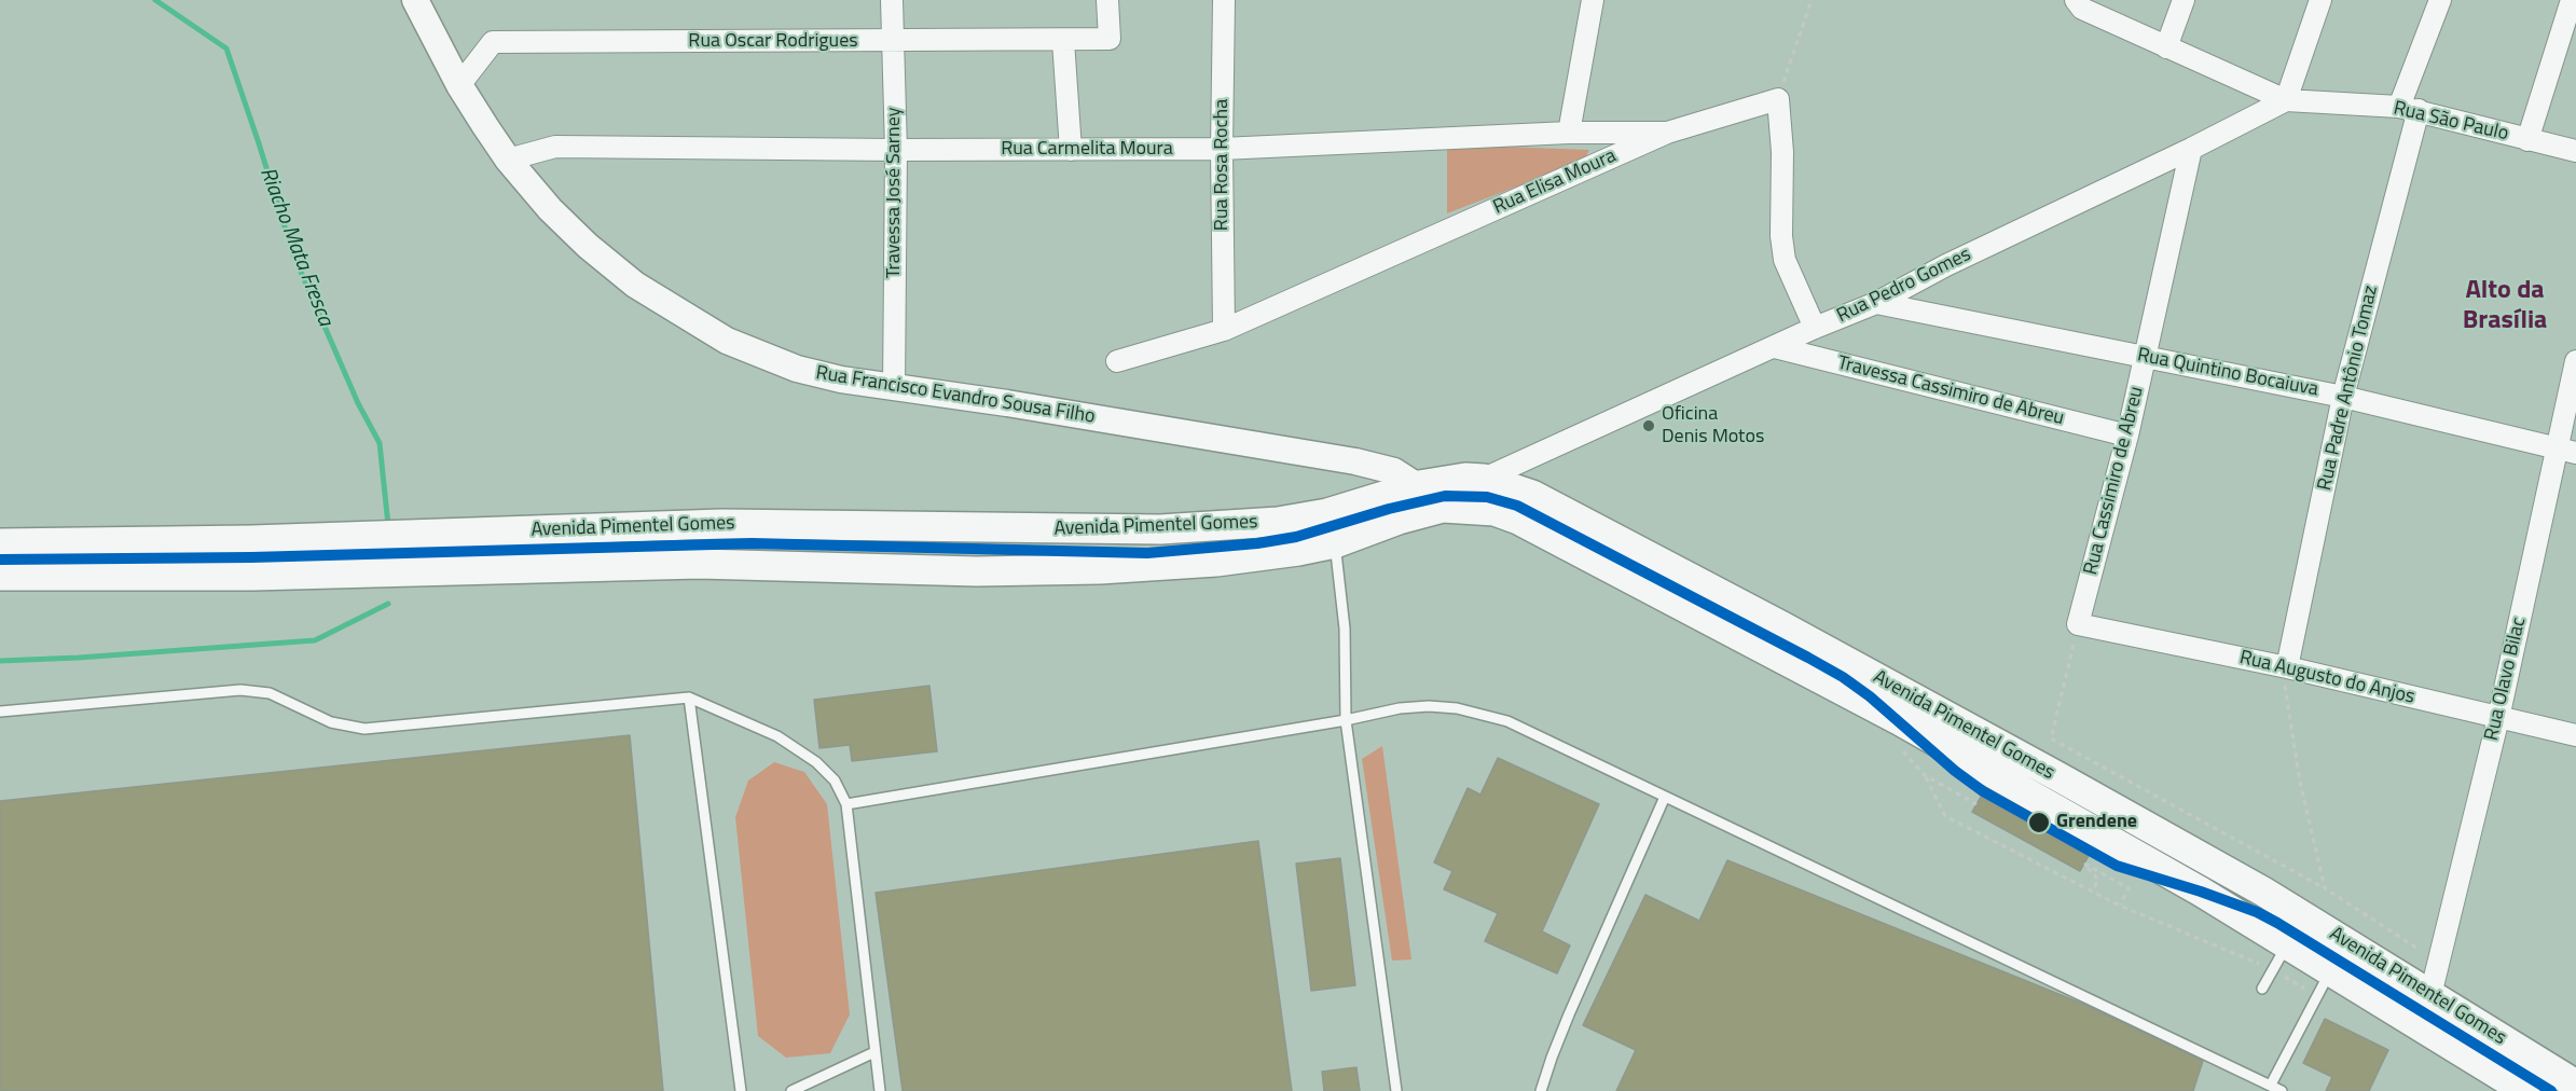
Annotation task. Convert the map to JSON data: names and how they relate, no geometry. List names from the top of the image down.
{
  "streets": {
    "main road": ["Avenida Pimentel Gomes"],
    "street": [
      "Rua Oscar Rodrigues",
      "Rua São Paulo",
      "Rua Carmelita Moura",
      "Rua Rosa Rocha",
      "Rua Elisa Moura",
      "Travessa José Sarney",
      "Rua Pedro Gomes",
      "Rua Quintino Bocaiuva",
      "Rua Padre Antônio Tomaz",
      "Travessa Cassimiro de Abreu",
      "Rua Francisco Evandro Sousa Filho",
      "Rua Cassimiro de Abreu",
      "Rua Augusto do Anjos",
      "Rua Olavo Bilac"
    ]
  },
  "crossings": [
    ["Rua Oscar Rodrigues", "Travessa José Sarney"],
    ["Rua Oscar Rodrigues", "Rua Francisco Evandro Sousa Filho"],
    ["Rua São Paulo", "Rua Pedro Gomes"],
    ["Rua São Paulo", "Rua Padre Antônio Tomaz"],
    ["Rua Carmelita Moura", "Rua Rosa Rocha"],
    ["Rua Carmelita Moura", "Rua Elisa Moura"],
    ["Rua Carmelita Moura", "Travessa José Sarney"],
    ["Rua Carmelita Moura", "Rua Francisco Evandro Sousa Filho"],
    ["Rua Rosa Rocha", "Rua Elisa Moura"],
    ["Travessa José Sarney", "Rua Francisco Evandro Sousa Filho"],
    ["Rua Pedro Gomes", "Rua Quintino Bocaiuva"],
    ["Rua Pedro Gomes", "Travessa Cassimiro de Abreu"],
    ["Rua Pedro Gomes", "Rua Cassimiro de Abreu"],
    ["Rua Pedro Gomes", "Avenida Pimentel Gomes"],
    ["Rua Quintino Bocaiuva", "Rua Padre Antônio Tomaz"],
    ["Rua Quintino Bocaiuva", "Rua Cassimiro de Abreu"],
    ["Rua Quintino Bocaiuva", "Rua Olavo Bilac"],
    ["Rua Padre Antônio Tomaz", "Rua Augusto do Anjos"],
    ["Travessa Cassimiro de Abreu", "Rua Cassimiro de Abreu"],
    ["Rua Francisco Evandro Sousa Filho", "Avenida Pimentel Gomes"],
    ["Rua Cassimiro de Abreu", "Rua Augusto do Anjos"],
    ["Avenida Pimentel Gomes", "Rua Olavo Bilac"],
    ["Rua Augusto do Anjos", "Rua Olavo Bilac"]
  ],
  "districts": ["Alto da Brasília"],
  "water": ["Riacho Mata Fresca"],
  "places": ["Oficina Denis Motos", "Grendene"]
}
